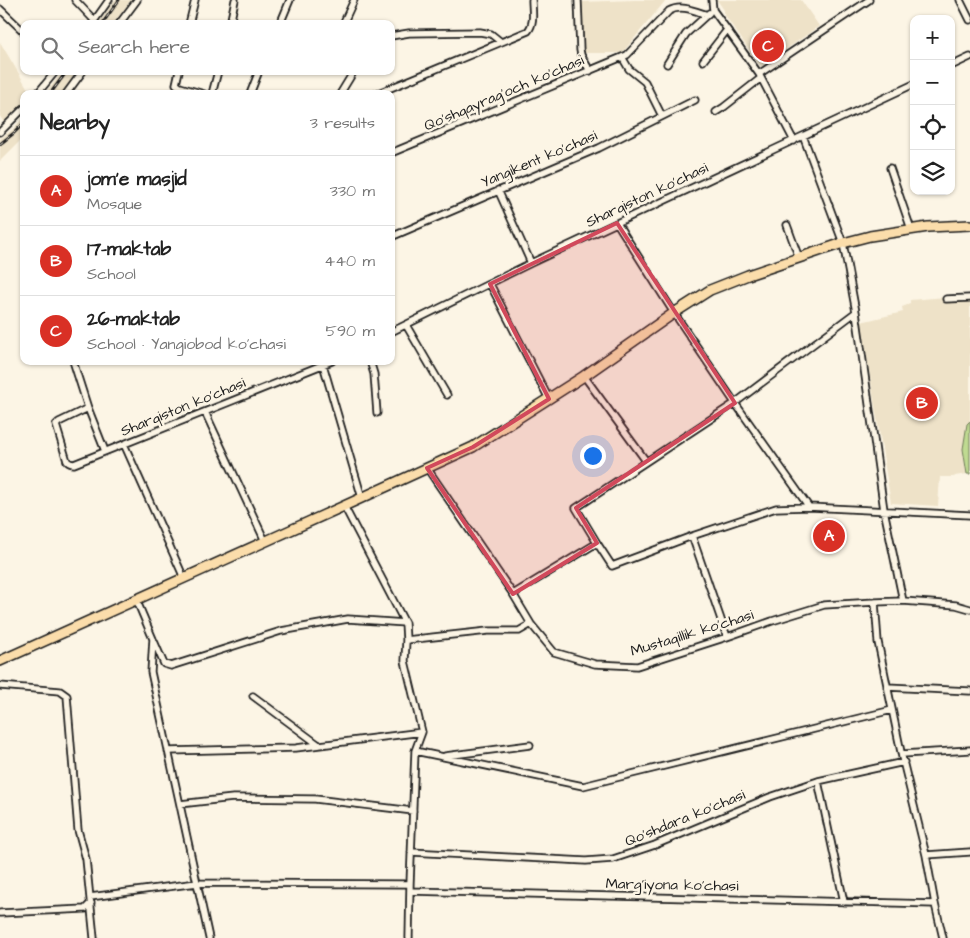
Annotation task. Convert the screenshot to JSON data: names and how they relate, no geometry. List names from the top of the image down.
{
  "streets": {
    "street": [
      "Qo'shqayrag'och ko'chasi",
      "Yangikent ko'chasi",
      "Sharqiston ko'chasi",
      "Mustaqillik ko'chasi",
      "Qo'shdara ko'chasi",
      "Marg'iyona ko'chasi"
    ]
  },
  "page": {
    "map_buttons": ["+", "−"],
    "search": "Search here",
    "pins": ["C", "B", "A"],
    "heading": ["Nearby", "3 results"],
    "list": [
      {
        "mark": "A",
        "name": "jom'e masjid",
        "note": "Mosque",
        "value": "330 m"
      },
      {
        "mark": "B",
        "name": "17-maktab",
        "note": "School",
        "value": "440 m"
      },
      {
        "mark": "C",
        "name": "26-maktab",
        "note": "School · Yangiobod ko'chasi",
        "value": "590 m"
      }
    ]
  }
}
